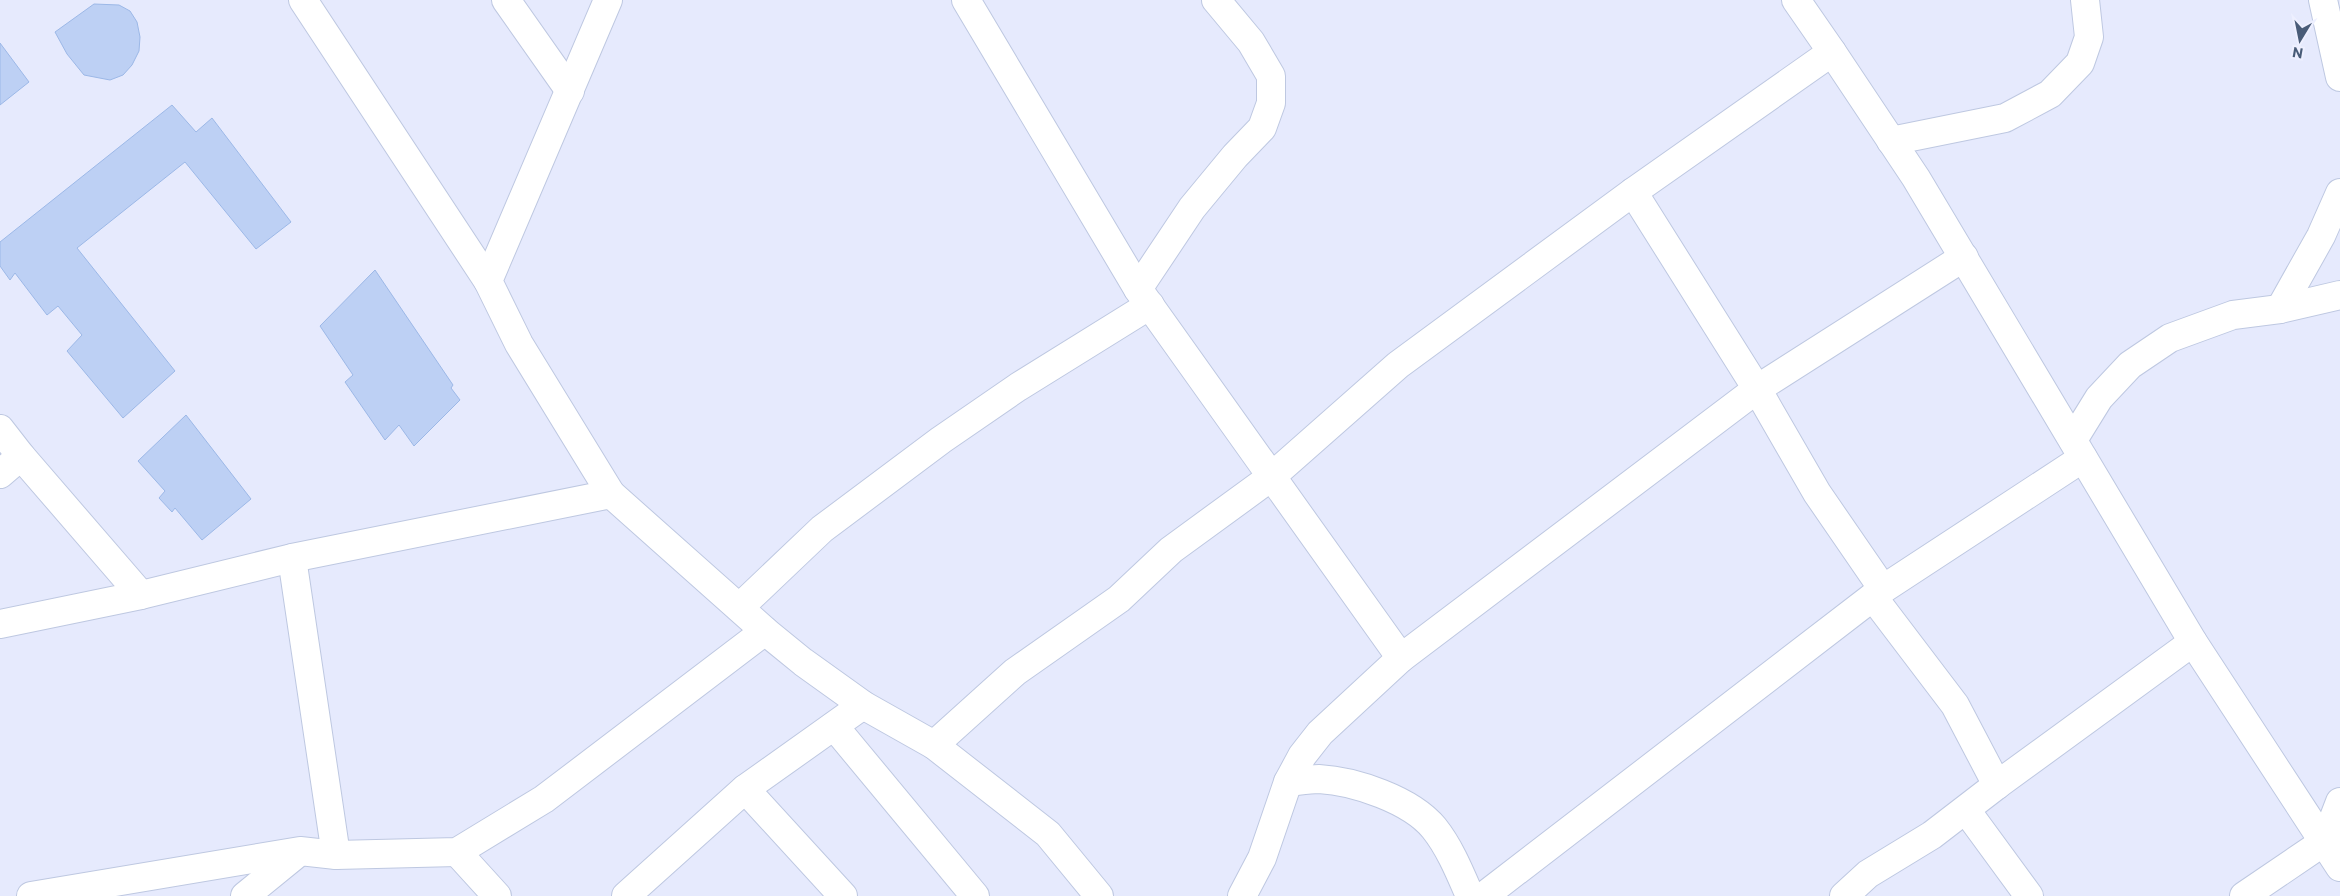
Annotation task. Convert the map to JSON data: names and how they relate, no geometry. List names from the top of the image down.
{
  "north": "bottom"
}
